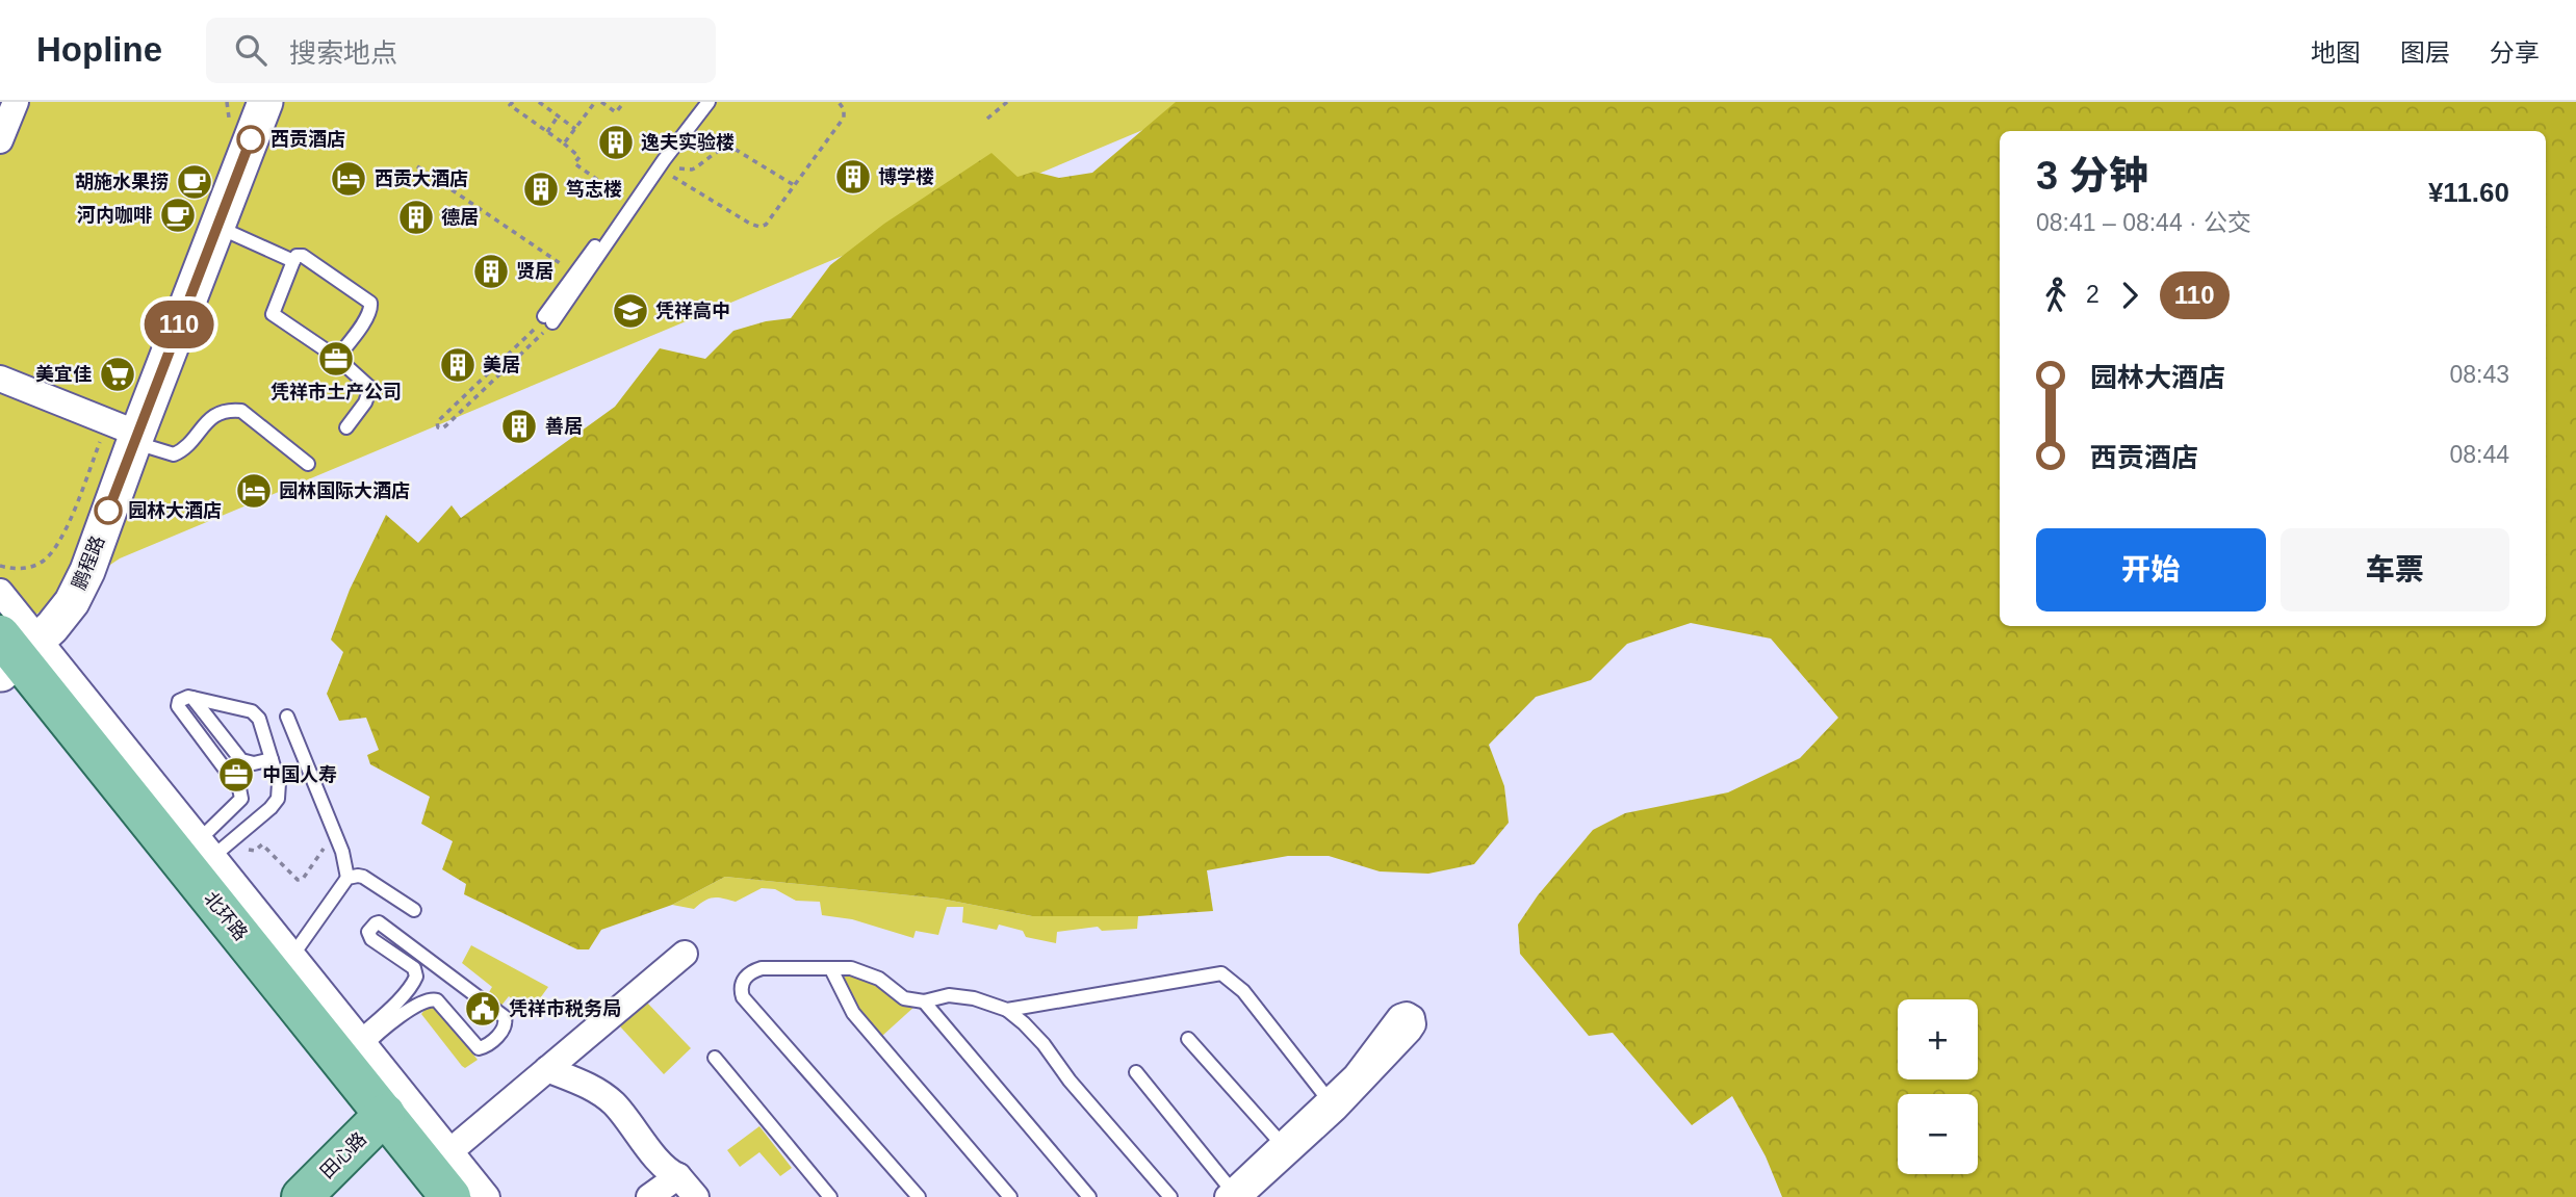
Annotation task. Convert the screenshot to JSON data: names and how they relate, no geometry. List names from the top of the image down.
{
  "streets": {
    "main road": ["鹏程路", "北环路", "田心路"]
  },
  "crossings": [
    ["鹏程路", "北环路"],
    ["北环路", "田心路"]
  ],
  "places": {
    "other": ["西贡酒店", "园林大酒店"],
    "building": [
      "逸夫实验楼",
      "博学楼",
      "笃志楼",
      "德居",
      "贤居",
      "美居",
      "善居"
    ],
    "hotel": ["西贡大酒店", "园林国际大酒店"],
    "cafe": ["胡施水果捞", "河内咖啡"],
    "school or university": ["凭祥高中"],
    "office": ["凭祥市土产公司", "中国人寿"],
    "supermarket": ["美宜佳"],
    "public building": ["凭祥市税务局"]
  },
  "lines": ["bus line 110"],
  "page": {
    "header": "Hopline",
    "search": "搜索地点",
    "nav": ["地图", "图层", "分享"],
    "on_map": "110",
    "heading": ["3 分钟", "08:41 – 08:44 · 公交", "¥11.60"],
    "legs": ["2", "110"],
    "list": [
      {
        "name": "园林大酒店",
        "value": "08:43"
      },
      {
        "name": "西贡酒店",
        "value": "08:44"
      }
    ],
    "buttons": ["开始", "车票"],
    "map_buttons": ["+", "−"]
  }
}
